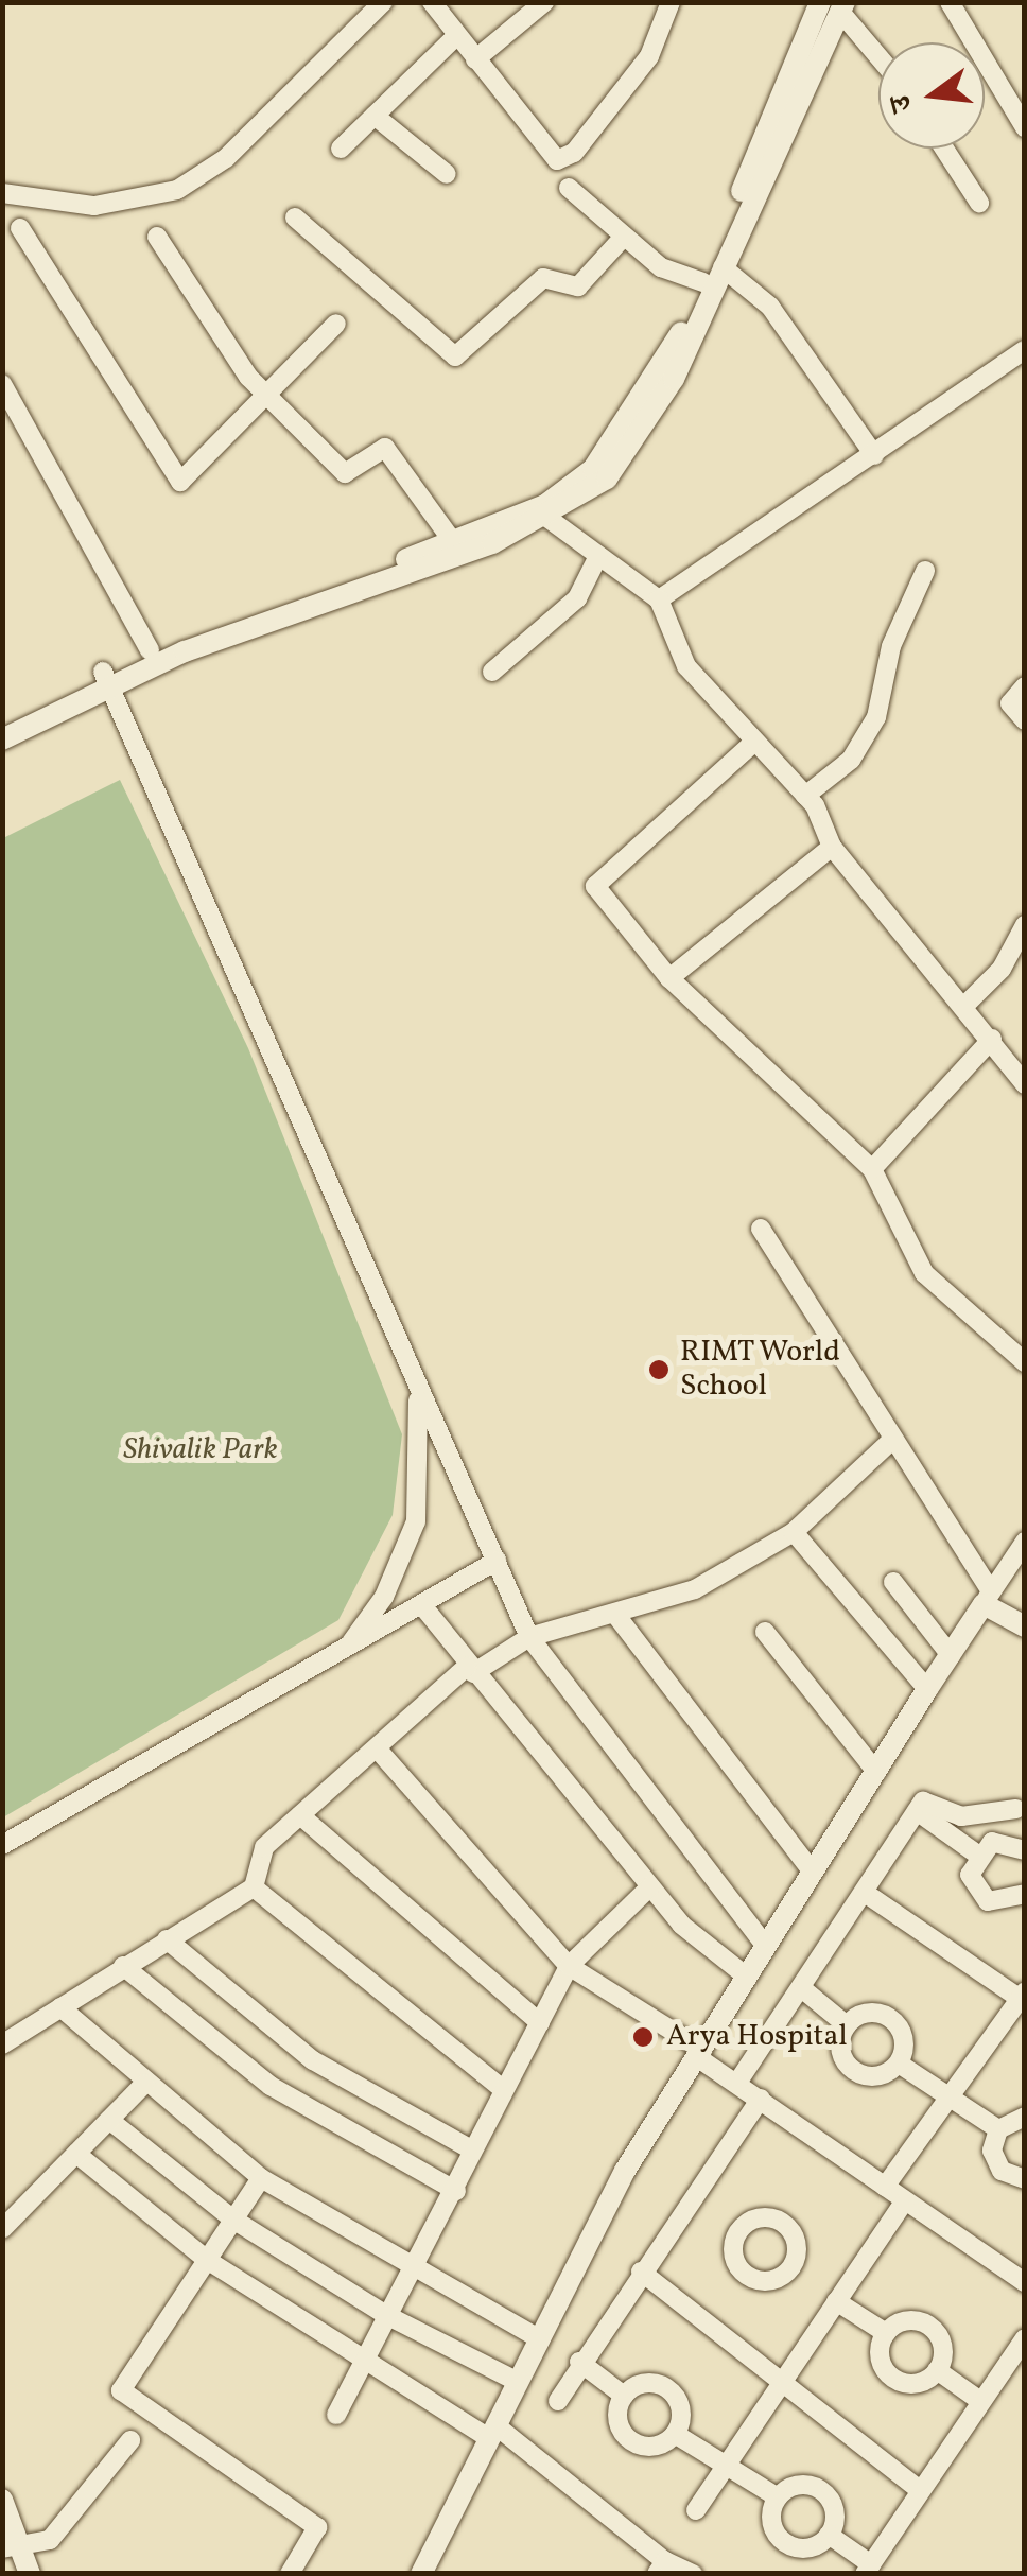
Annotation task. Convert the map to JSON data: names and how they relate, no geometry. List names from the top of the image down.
{
  "parks": ["Shivalik Park"],
  "places": ["RIMT World School", "Arya Hospital"],
  "north": "left"
}
